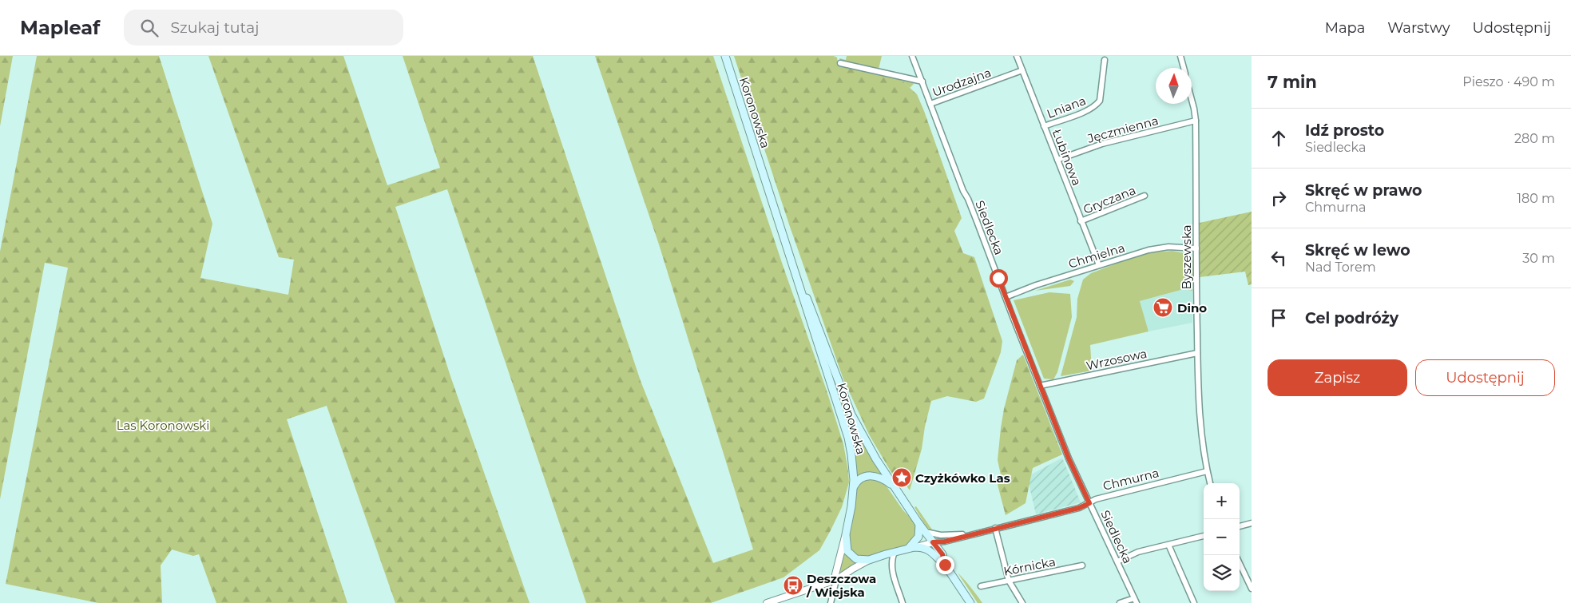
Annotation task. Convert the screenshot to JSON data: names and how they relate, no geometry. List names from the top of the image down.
{
  "streets": {
    "main road": ["Koronowska"],
    "street": [
      "Urodzajna",
      "Lniana",
      "Jęczmienna",
      "Łubinowa",
      "Gryczana",
      "Siedlecka",
      "Chmielna",
      "Byszewska",
      "Wrzosowa",
      "Chmurna",
      "Kórnicka"
    ]
  },
  "crossings": [
    ["Urodzajna", "Łubinowa"],
    ["Urodzajna", "Siedlecka"],
    ["Lniana", "Łubinowa"],
    ["Koronowska", "Chmurna"],
    ["Jęczmienna", "Łubinowa"],
    ["Jęczmienna", "Byszewska"],
    ["Łubinowa", "Gryczana"],
    ["Łubinowa", "Chmielna"],
    ["Siedlecka", "Chmielna"],
    ["Siedlecka", "Wrzosowa"],
    ["Siedlecka", "Chmurna"],
    ["Chmielna", "Byszewska"],
    ["Byszewska", "Wrzosowa"],
    ["Byszewska", "Chmurna"]
  ],
  "parks": ["Las Koronowski"],
  "places": {
    "supermarket": ["Dino"],
    "place": ["Czyżkówko Las"],
    "bus stop": ["Deszczowa / Wiejska"]
  },
  "north": "top",
  "page": {
    "header": "Mapleaf",
    "search": "Szukaj tutaj",
    "nav": ["Mapa", "Warstwy", "Udostępnij"],
    "heading": ["7 min", "Pieszo · 490 m"],
    "list": [
      ["Idź prosto", "Siedlecka", "280 m"],
      ["Skręć w prawo", "Chmurna", "180 m"],
      ["Skręć w lewo", "Nad Torem", "30 m"],
      "Cel podróży"
    ],
    "buttons": ["Zapisz", "Udostępnij"],
    "map_buttons": ["+", "−"]
  }
}
